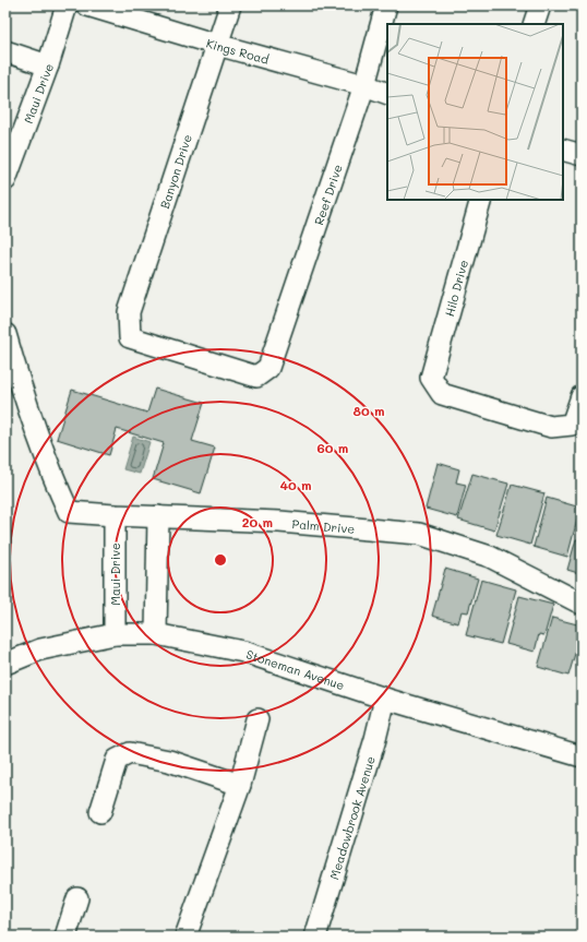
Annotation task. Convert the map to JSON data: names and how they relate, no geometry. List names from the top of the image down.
{
  "streets": {
    "street": [
      "Kings Road",
      "Maui Drive",
      "Banyon Drive",
      "Reef Drive",
      "Hilo Drive",
      "Palm Drive",
      "Stoneman Avenue",
      "Meadowbrook Avenue"
    ]
  },
  "crossings": [
    ["Kings Road", "Banyon Drive"],
    ["Kings Road", "Reef Drive"],
    ["Maui Drive", "Palm Drive"],
    ["Maui Drive", "Stoneman Avenue"],
    ["Banyon Drive", "Reef Drive"],
    ["Stoneman Avenue", "Meadowbrook Avenue"]
  ],
  "rings": [
    "80 m",
    "60 m",
    "40 m",
    "20 m"
  ]
}
